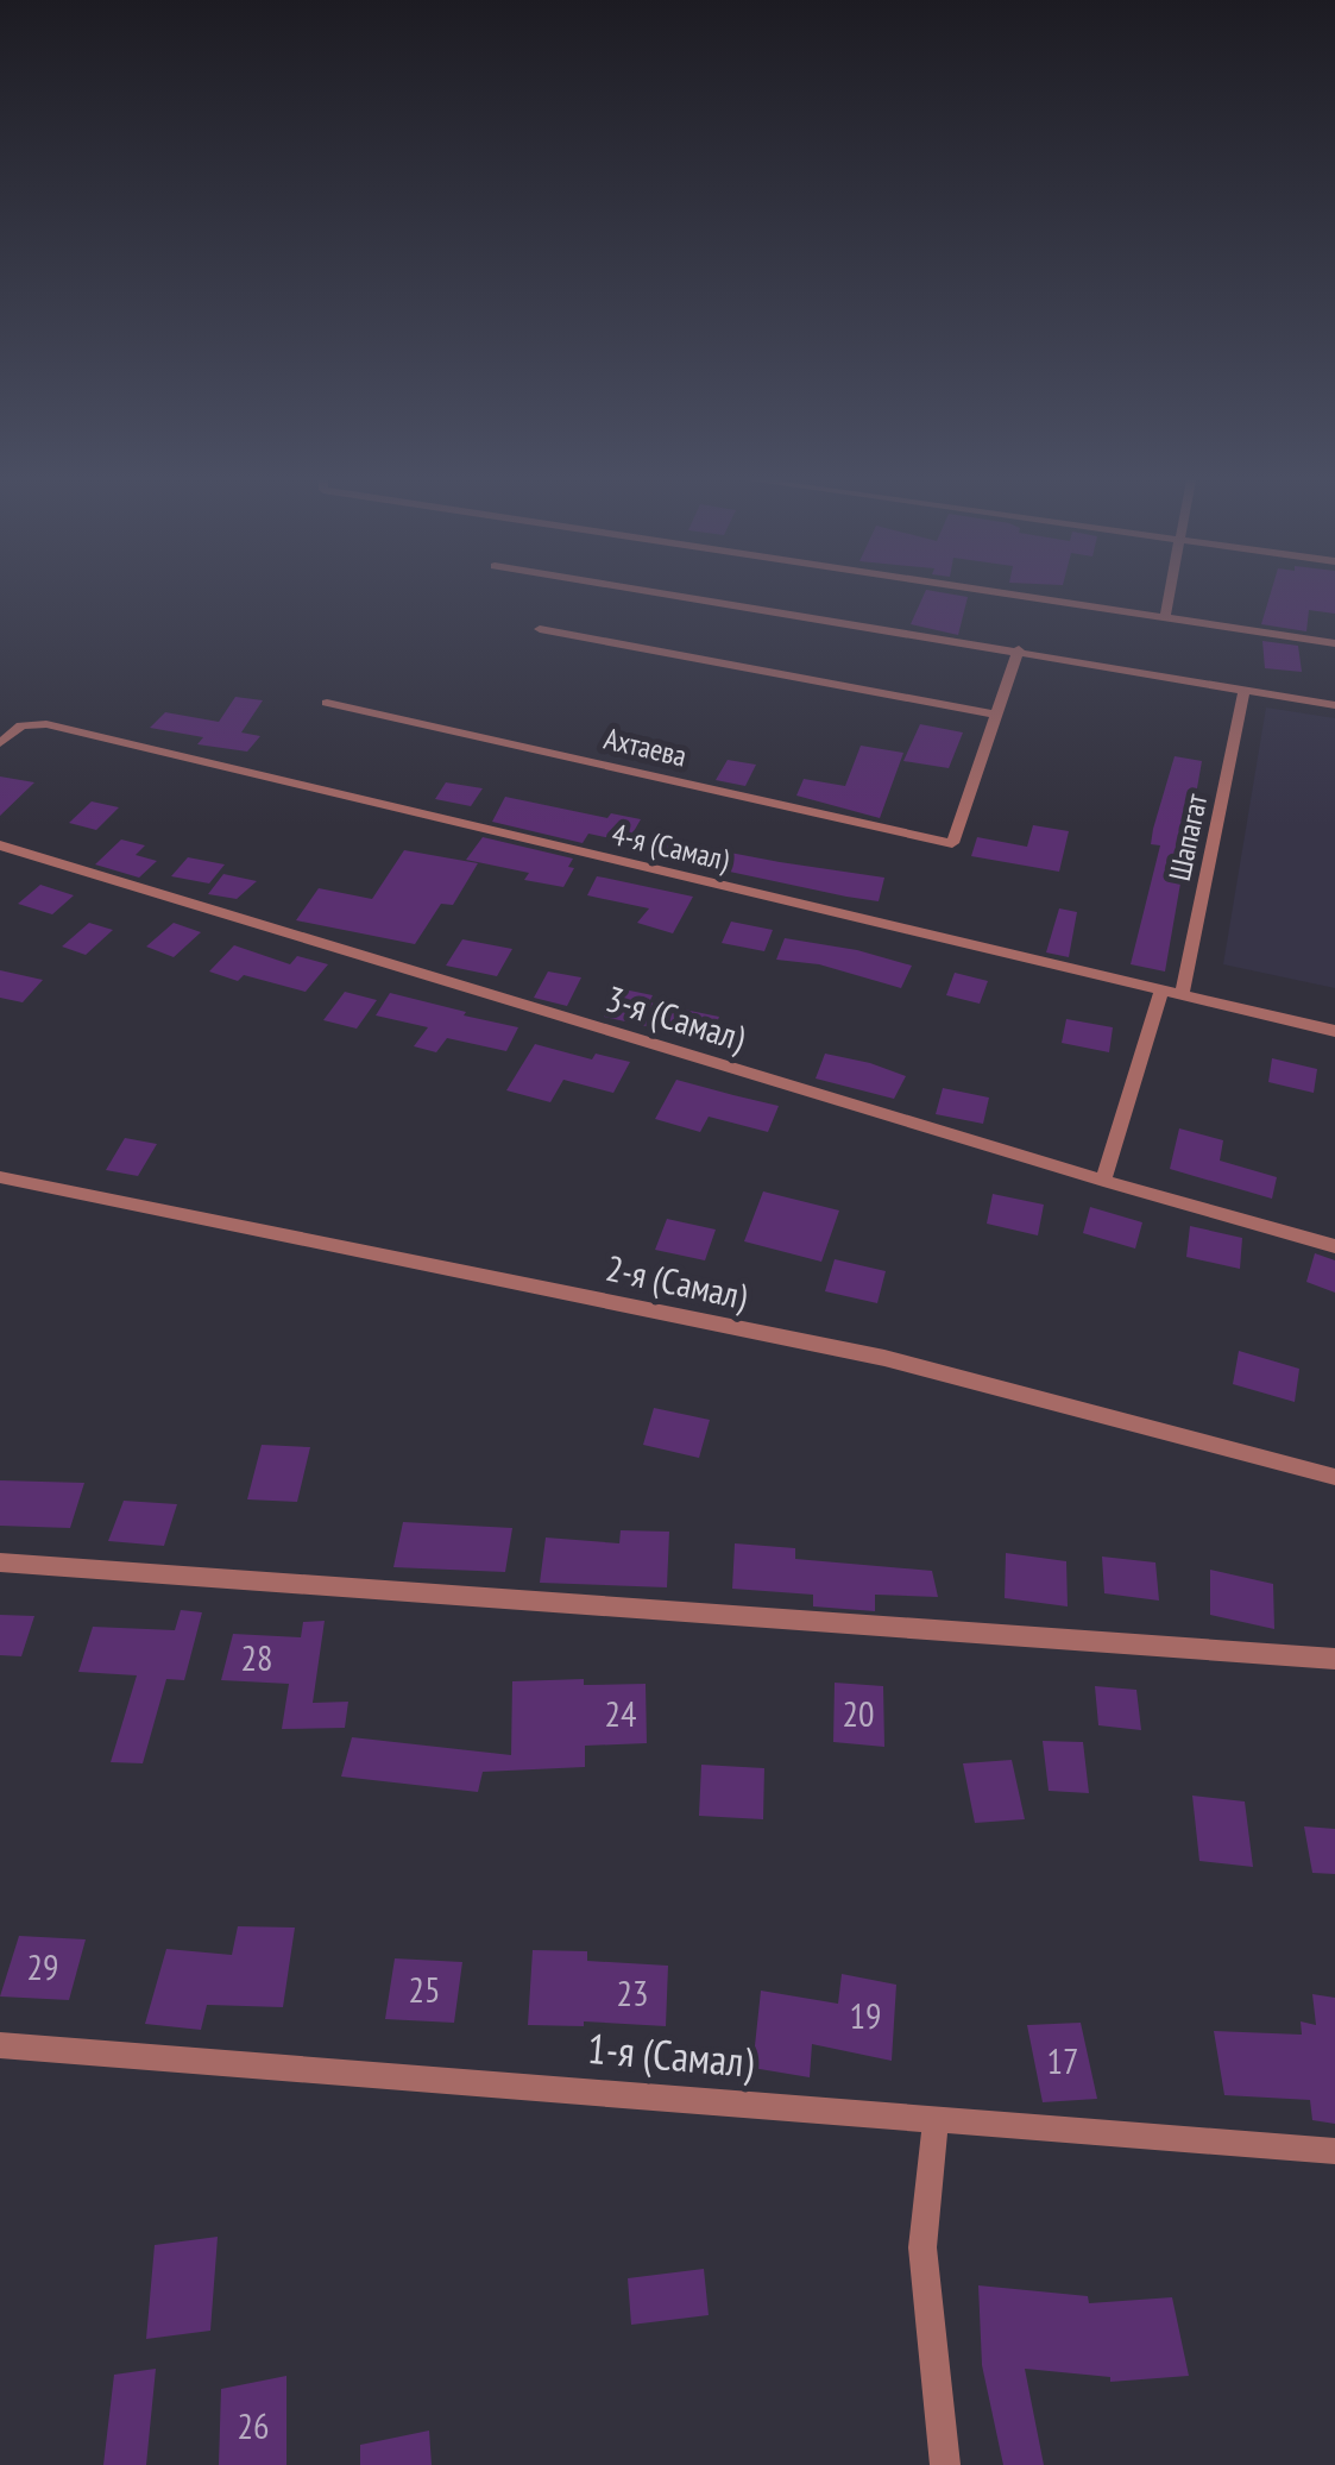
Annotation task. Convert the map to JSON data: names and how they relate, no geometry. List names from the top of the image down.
{
  "streets": {
    "street": [
      "Ахтаева",
      "Шапагат",
      "4-я (Самал)",
      "3-я (Самал)",
      "2-я (Самал)",
      "1-я (Самал)"
    ]
  },
  "crossings": [
    ["Шапагат", "4-я (Самал)"]
  ],
  "house_numbers": [
    "28",
    "24",
    "20",
    "29",
    "25",
    "23",
    "19",
    "17",
    "26"
  ]
}
